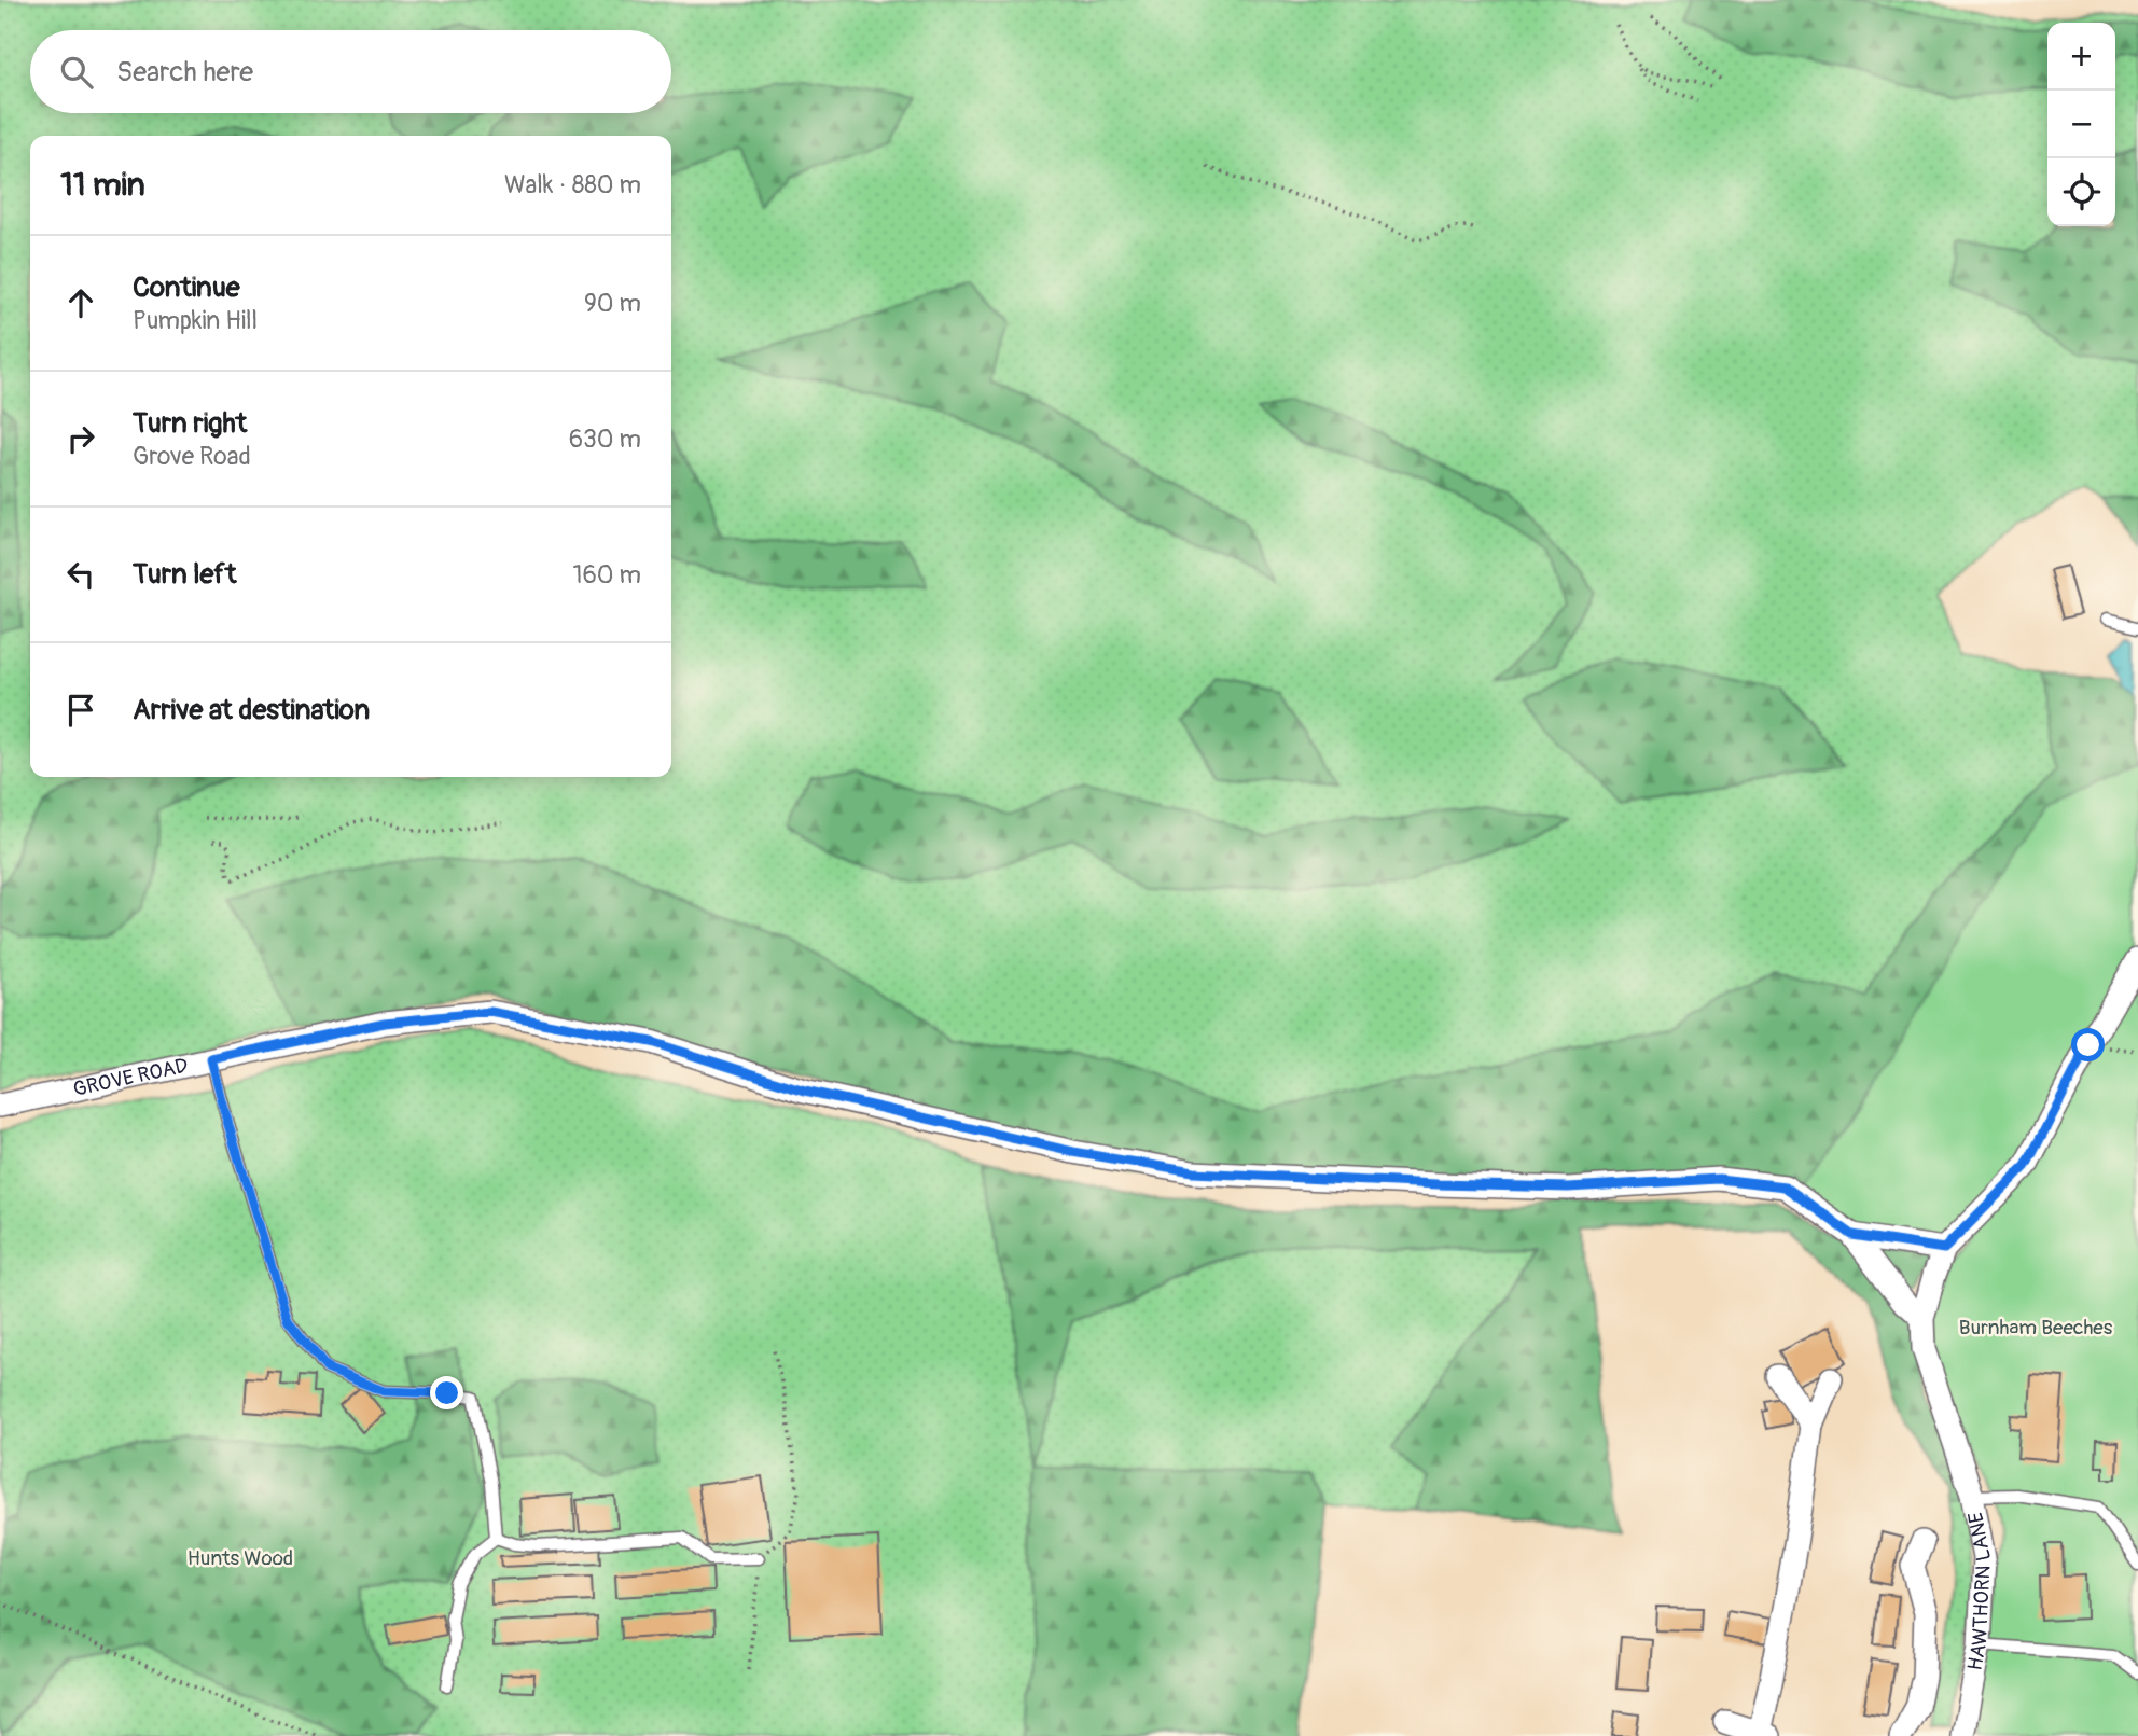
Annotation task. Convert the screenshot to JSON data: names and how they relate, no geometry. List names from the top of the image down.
{
  "streets": {
    "street": ["GROVE ROAD", "HAWTHORN LANE"]
  },
  "crossings": [
    ["GROVE ROAD", "HAWTHORN LANE"]
  ],
  "parks": ["Burnham Beeches", "Hunts Wood"],
  "page": {
    "map_buttons": ["+", "−"],
    "search": "Search here",
    "heading": ["11 min", "Walk · 880 m"],
    "list": [
      ["Continue", "Pumpkin Hill", "90 m"],
      ["Turn right", "Grove Road", "630 m"],
      ["Turn left", "160 m"],
      "Arrive at destination"
    ]
  }
}
